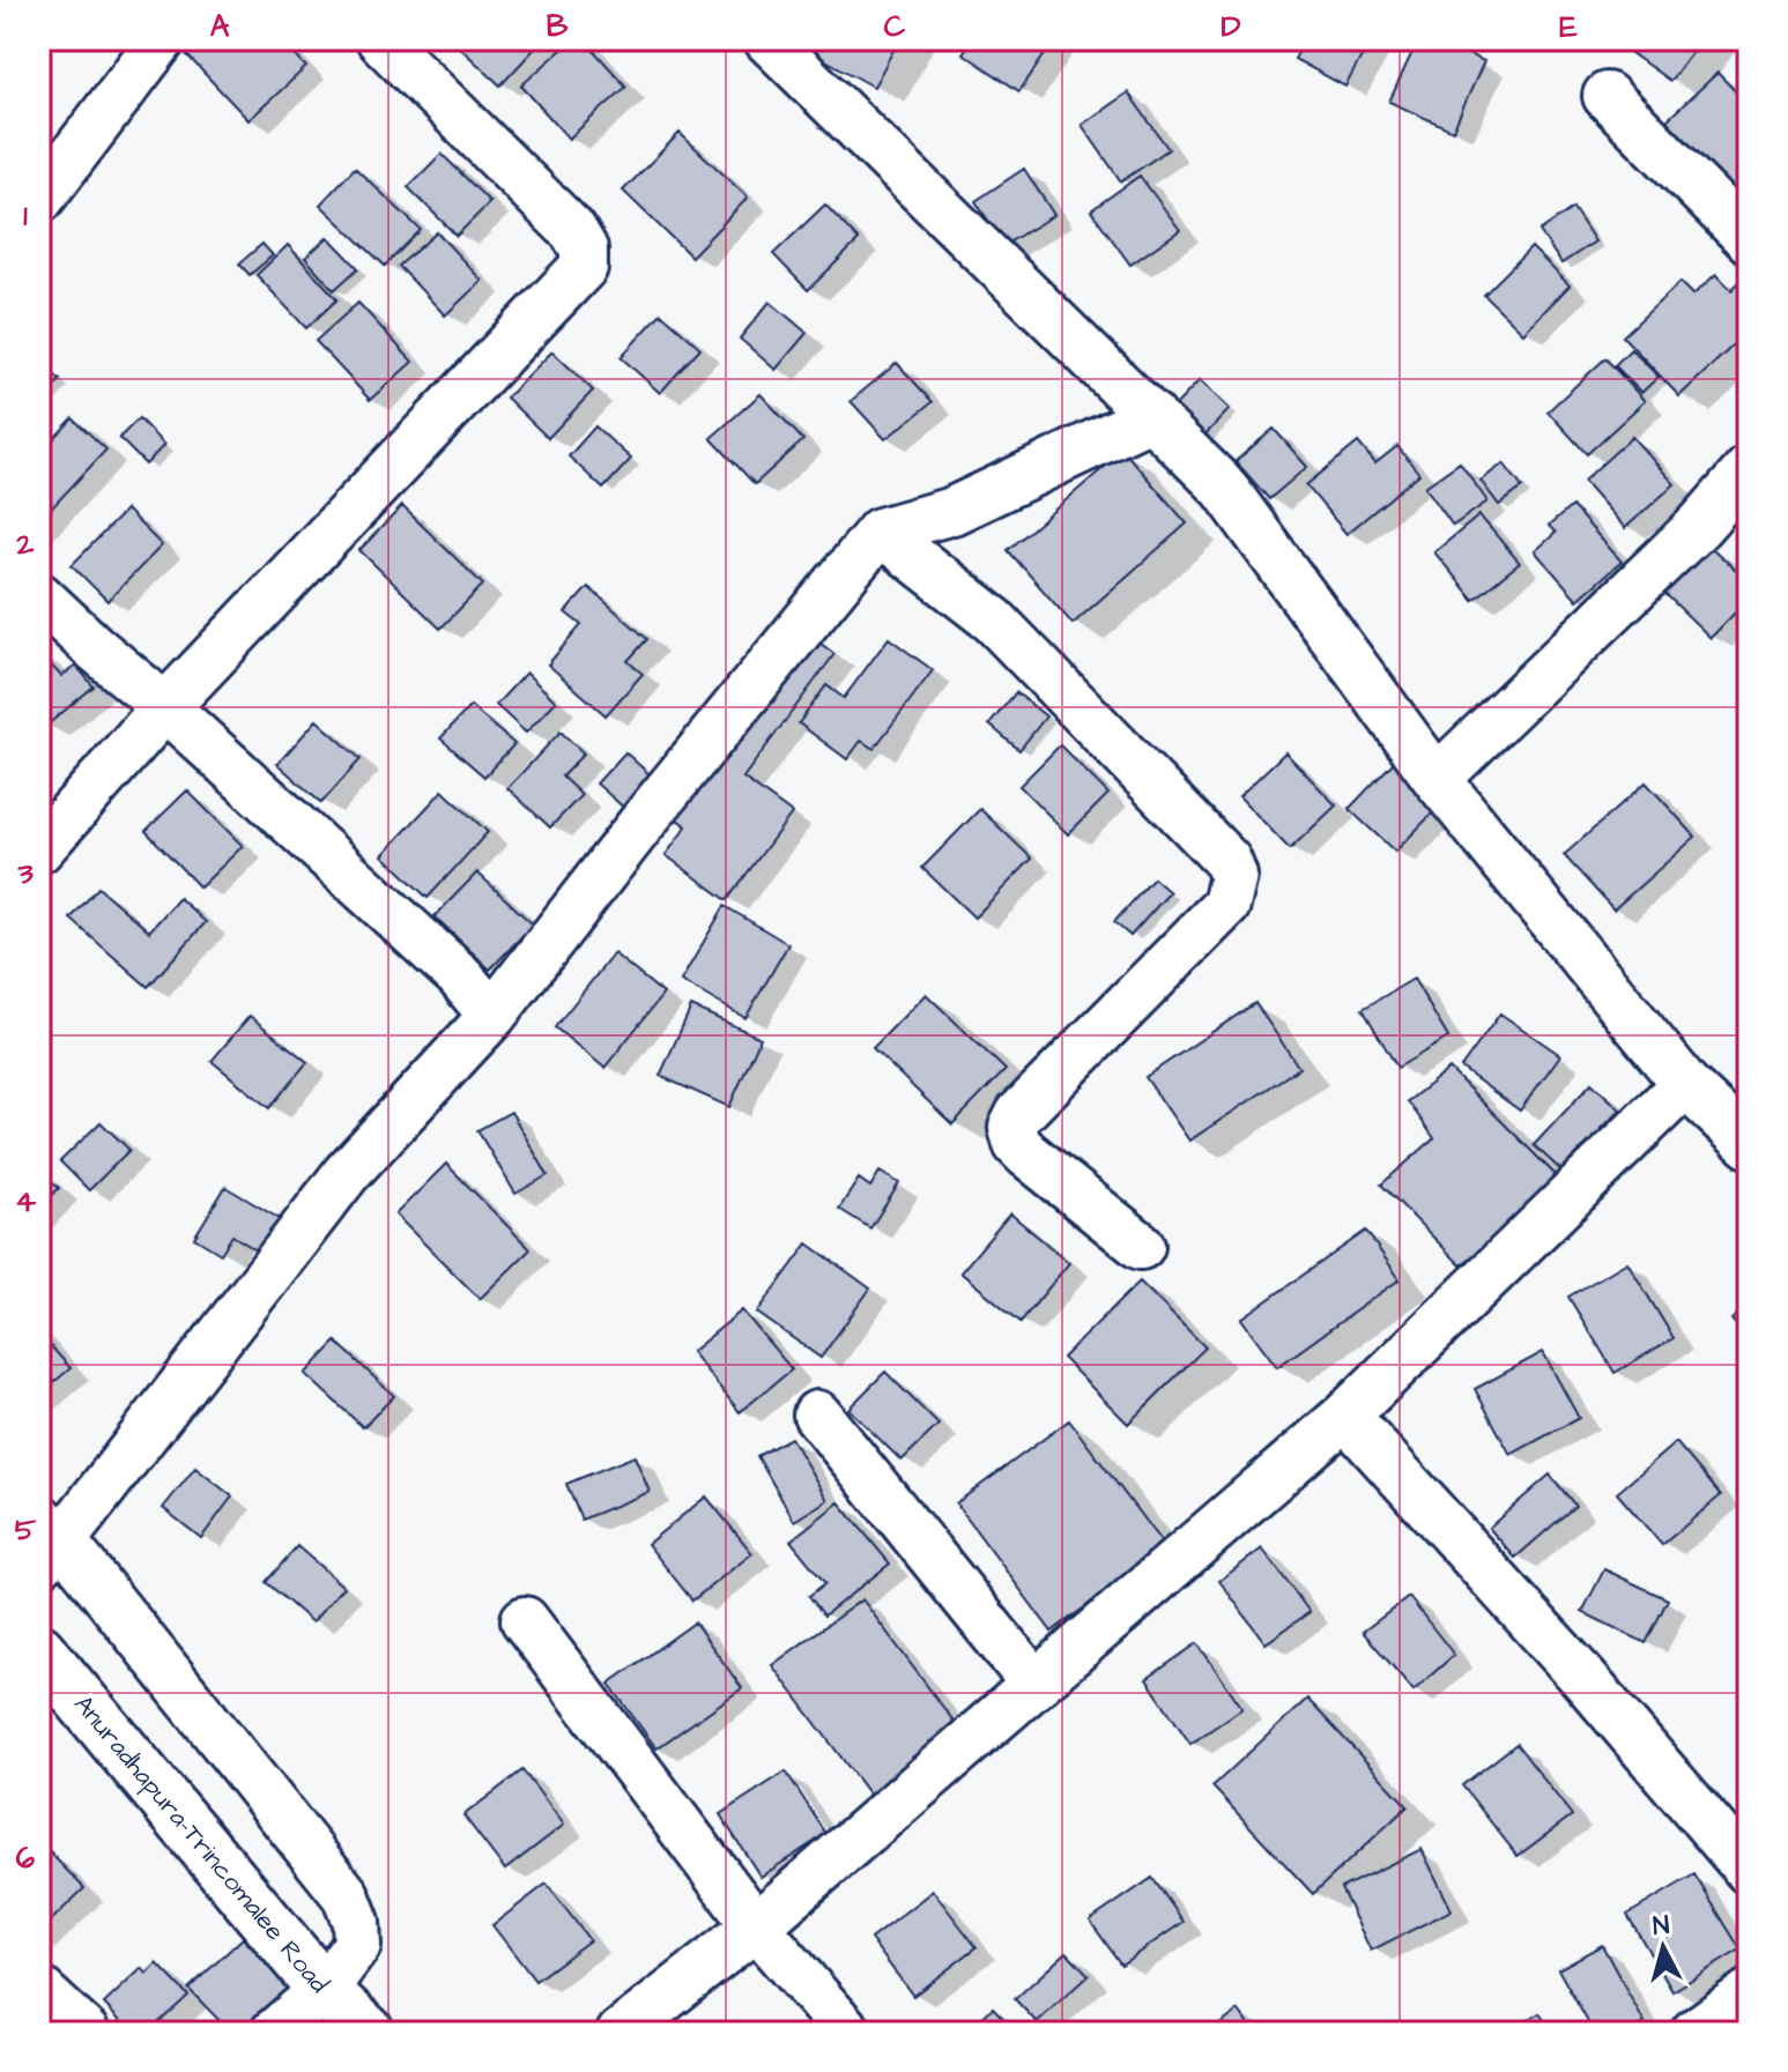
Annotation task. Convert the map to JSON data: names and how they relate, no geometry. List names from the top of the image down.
{
  "streets": {
    "highway": ["Anuradhapura-Trincomalee Road"]
  },
  "north": "top",
  "grid": {
    "columns": [
      "A",
      "B",
      "C",
      "D",
      "E"
    ],
    "rows": [
      "1",
      "2",
      "3",
      "4",
      "5",
      "6"
    ]
  }
}
